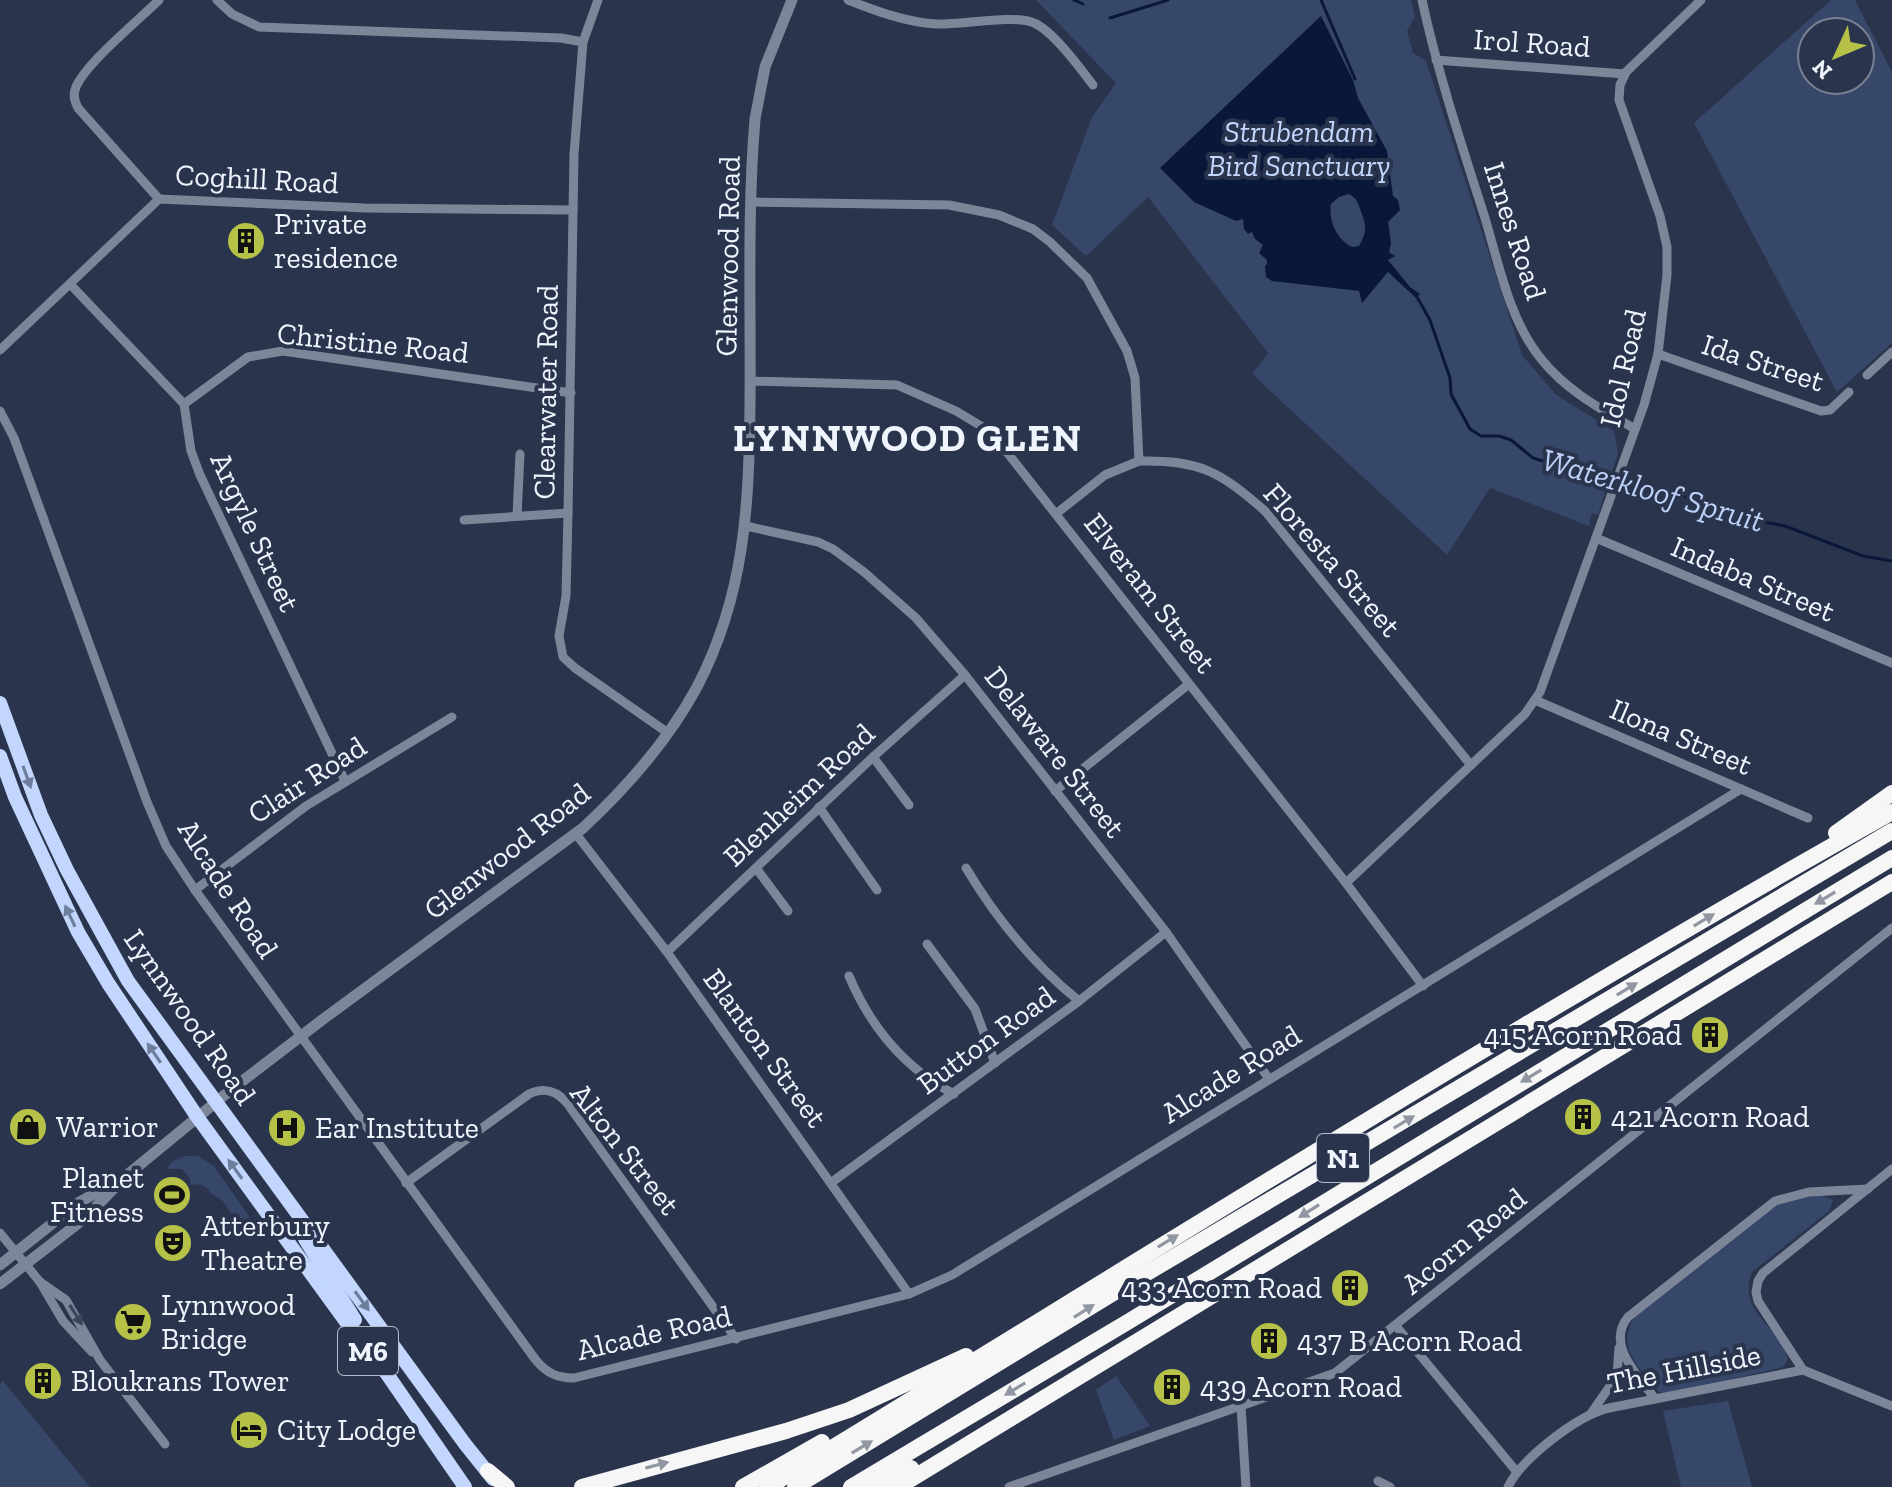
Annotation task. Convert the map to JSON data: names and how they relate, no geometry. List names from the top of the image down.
{
  "streets": {
    "highway": ["N1"],
    "main road": ["Lynnwood Road", "M6"],
    "street": [
      "Irol Road",
      "Coghill Road",
      "Innes Road",
      "Glenwood Road",
      "Christine Road",
      "Ida Street",
      "Idol Road",
      "Clearwater Road",
      "Argyle Street",
      "Floresta Street",
      "Indaba Street",
      "Elveram Street",
      "Ilona Street",
      "Delaware Street",
      "Clair Road",
      "Blenheim Road",
      "Alcade Road",
      "Button Road",
      "Blanton Street",
      "Alton Street",
      "Acorn Road",
      "The Hillside"
    ]
  },
  "crossings": [
    ["Irol Road", "Innes Road"],
    ["Irol Road", "Idol Road"],
    ["Coghill Road", "Clearwater Road"],
    ["Innes Road", "Idol Road"],
    ["Glenwood Road", "Clearwater Road"],
    ["Glenwood Road", "Elveram Street"],
    ["Glenwood Road", "Delaware Street"],
    ["Glenwood Road", "Alcade Road"],
    ["Glenwood Road", "Lynnwood Road"],
    ["Glenwood Road", "Blanton Street"],
    ["Christine Road", "Clearwater Road"],
    ["Christine Road", "Argyle Street"],
    ["Ida Street", "Idol Road"],
    ["Idol Road", "Floresta Street"],
    ["Idol Road", "Indaba Street"],
    ["Idol Road", "Elveram Street"],
    ["Idol Road", "Ilona Street"],
    ["Argyle Street", "Clair Road"],
    ["Elveram Street", "Alcade Road"],
    ["Ilona Street", "Alcade Road"],
    ["Delaware Street", "Blenheim Road"],
    ["Delaware Street", "Alcade Road"],
    ["Delaware Street", "Button Road"],
    ["Clair Road", "Alcade Road"],
    ["Blenheim Road", "Blanton Street"],
    ["Alcade Road", "Blanton Street"],
    ["Alcade Road", "Alton Street"],
    ["Button Road", "Blanton Street"]
  ],
  "districts": ["LYNNWOOD GLEN"],
  "water": ["Waterkloof Spruit"],
  "parks": ["Strubendam Bird Sanctuary"],
  "places": {
    "building": [
      "Private residence",
      "415 Acorn Road",
      "421 Acorn Road",
      "433 Acorn Road",
      "437 B Acorn Road",
      "Bloukrans Tower",
      "439 Acorn Road"
    ],
    "shop": ["Warrior"],
    "hospital": ["Ear Institute"],
    "sports": ["Planet Fitness"],
    "theatre": ["Atterbury Theatre"],
    "supermarket": ["Lynnwood Bridge"],
    "hotel": ["City Lodge"]
  },
  "north": "bottom left"
}
